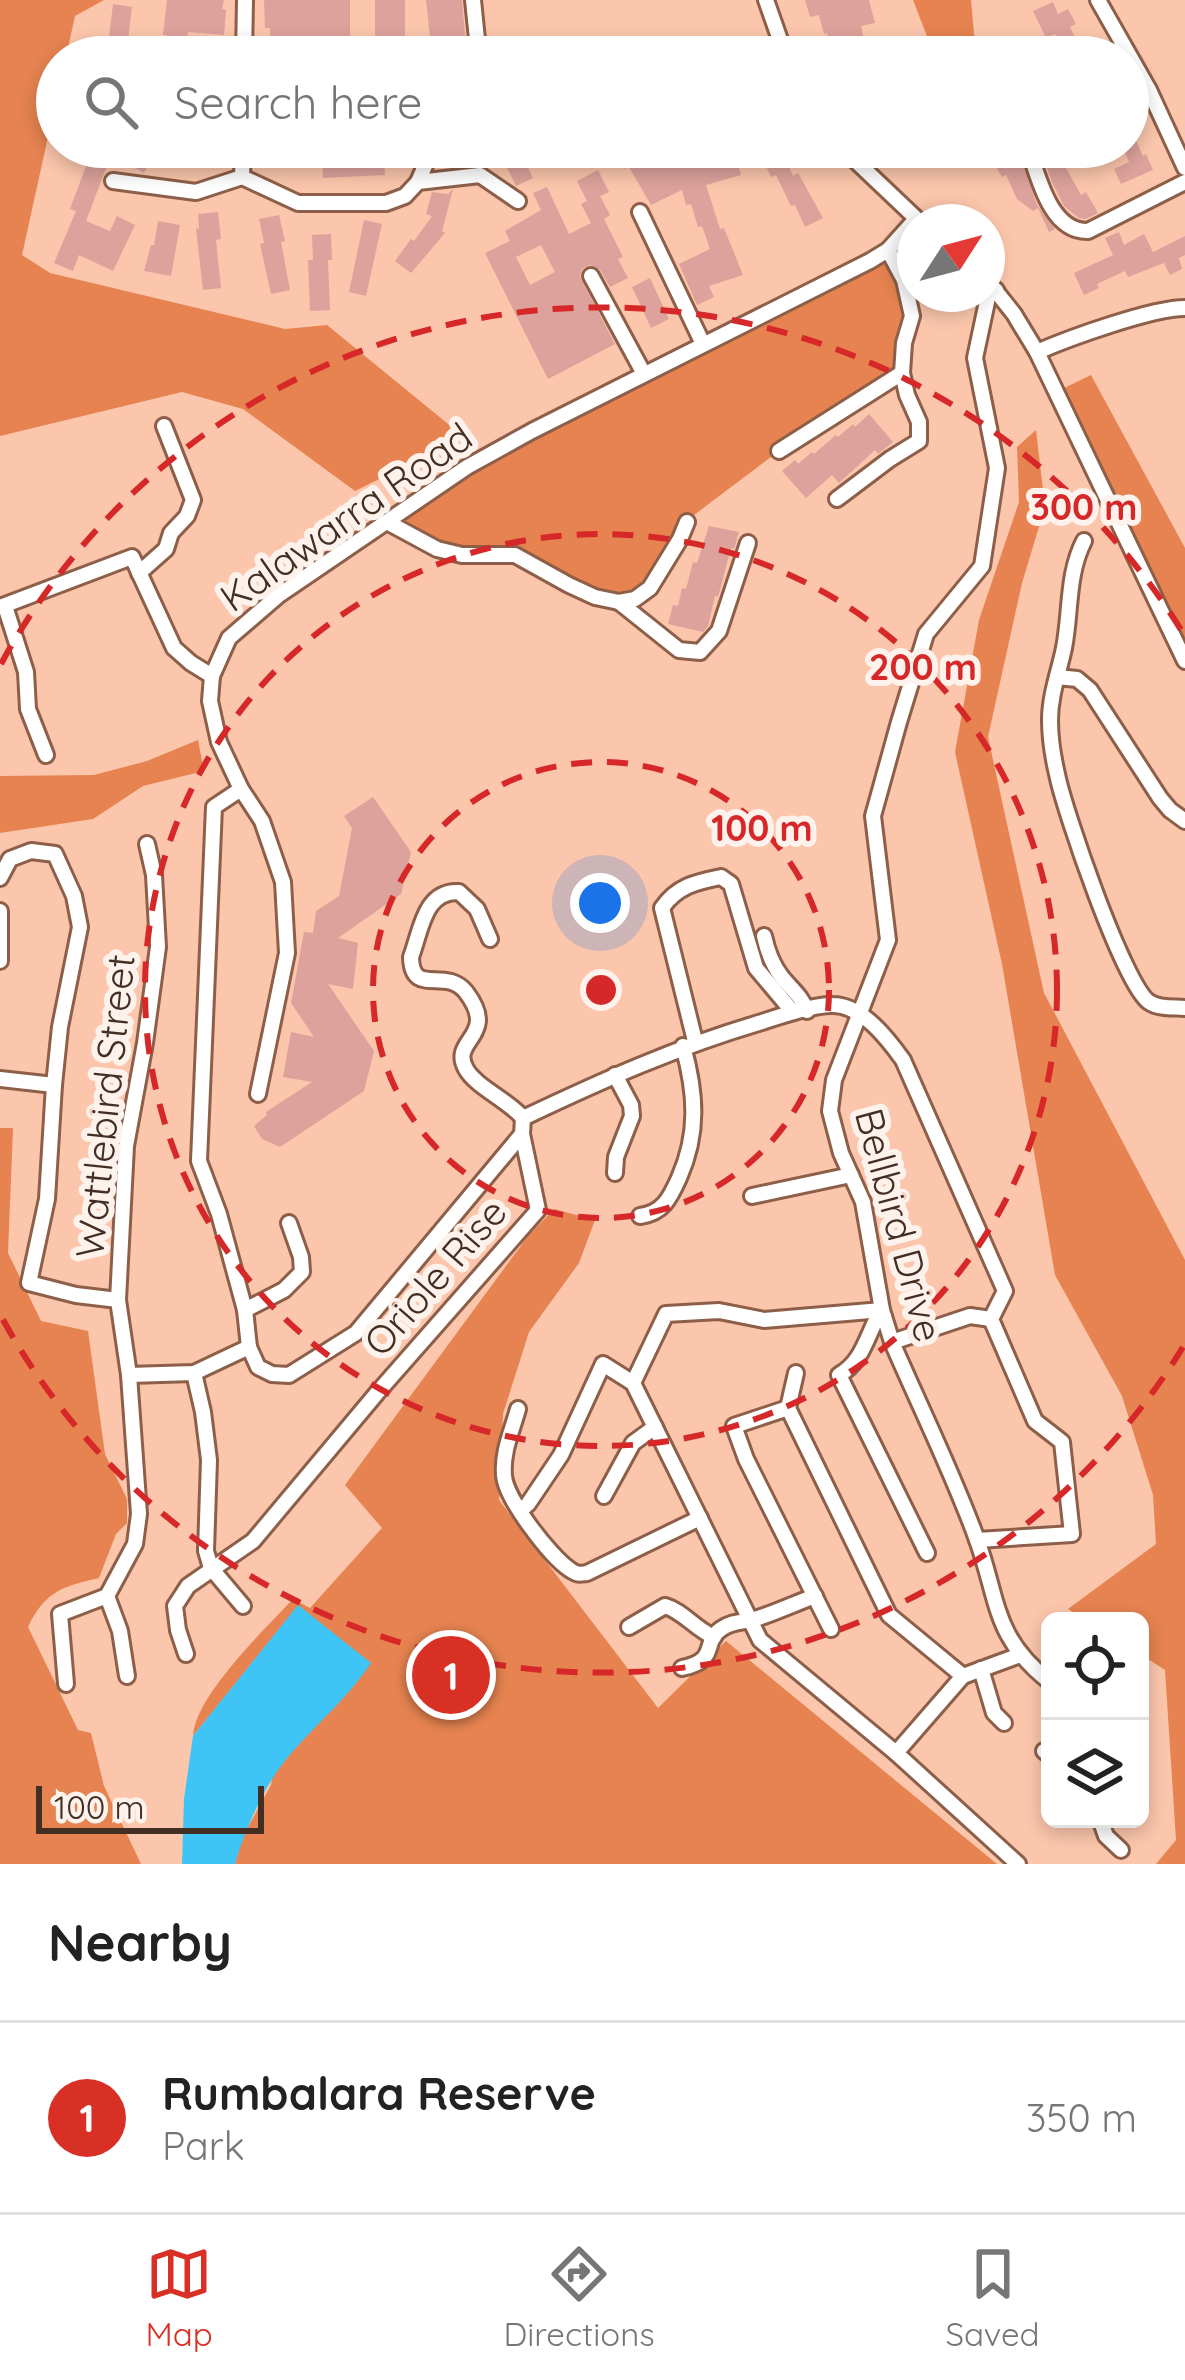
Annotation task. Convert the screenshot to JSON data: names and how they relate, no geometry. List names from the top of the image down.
{
  "streets": {
    "street": [
      "Kalawarra Road",
      "Wattlebird Street",
      "Bellbird Drive",
      "Oriole Rise"
    ]
  },
  "scale_bar": "100 m",
  "north": "top right",
  "page": {
    "search": "Search here",
    "pins": "1",
    "scale": "100 m",
    "heading": "Nearby",
    "list": [
      {
        "mark": "1",
        "name": "Rumbalara Reserve",
        "note": "Park",
        "value": "350 m"
      }
    ],
    "nav": ["Map", "Directions", "Saved"]
  },
  "rings": ["300 m", "200 m", "100 m"]
}
